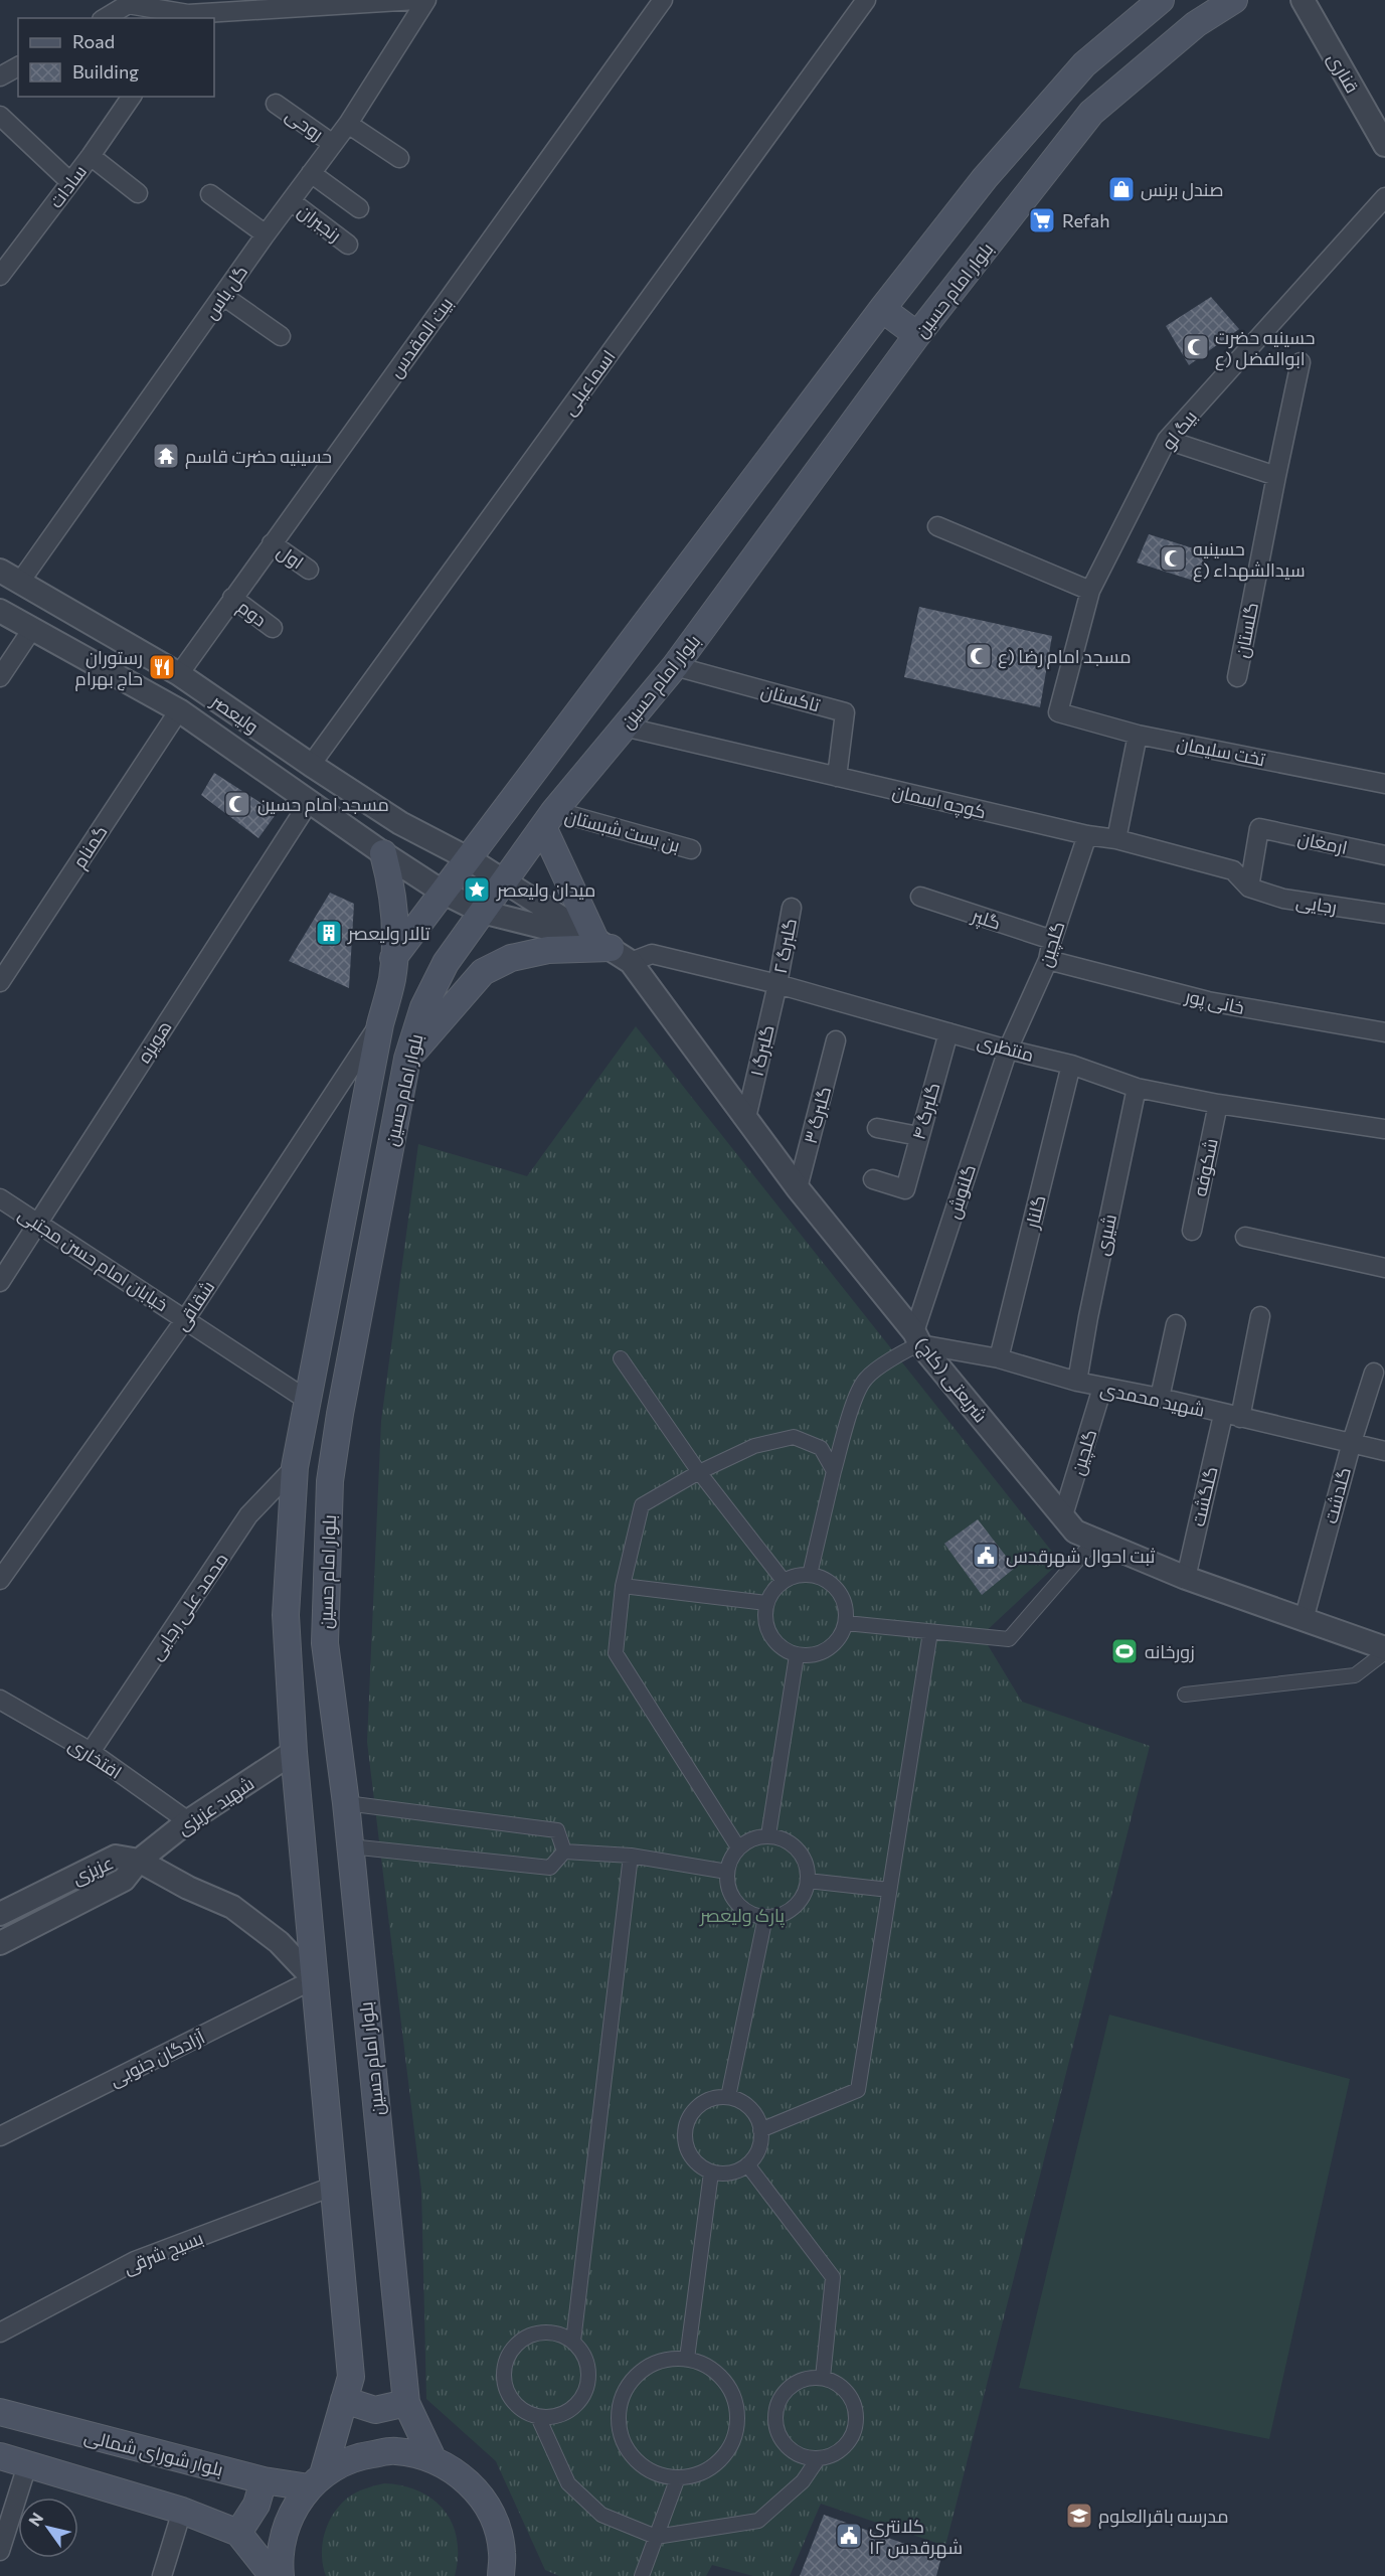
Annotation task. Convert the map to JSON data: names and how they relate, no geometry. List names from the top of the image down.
{
  "streets": {
    "main road": ["بلوار امام حسین", "بلوار شورای شمالی"],
    "street": [
      "قناری",
      "روحی",
      "سادات",
      "رنجبران",
      "گل یاس",
      "بیت المقدس",
      "اسماعیلی",
      "بیگ لو",
      "اول",
      "دوم",
      "گلستان",
      "تاکستان",
      "ولیعصر",
      "تخت سلیمان",
      "کوچه اسمان",
      "بن بست شبستان",
      "ارمغان",
      "گمنام",
      "رجایی",
      "گلپر",
      "گلچین",
      "گلبرگ ۲",
      "خانی پور",
      "هویزه",
      "منتظری",
      "گلبرگ ۱",
      "گلبرگ ۴",
      "گلبرگ ۳",
      "شکوفه",
      "گلنوش",
      "گلنار",
      "شیری",
      "خیابان امام حسن مجتبی",
      "شقاقی",
      "شریعتی (کاج)",
      "شهید محمدی",
      "گلدشت",
      "گلگشت",
      "محمد علی رجایی",
      "افتخاری",
      "شهید عزیزی",
      "عزیزی",
      "آزادگان جنوبی",
      "بسیج شرقی"
    ]
  },
  "crossings": [
    ["روحی", "گل یاس"],
    ["رنجبران", "گل یاس"],
    ["بلوار امام حسین", "تاکستان"],
    ["بلوار امام حسین", "ولیعصر"],
    ["بلوار امام حسین", "کوچه اسمان"],
    ["بلوار امام حسین", "بن بست شبستان"],
    ["بلوار امام حسین", "خیابان امام حسن مجتبی"],
    ["بلوار امام حسین", "شقاقی"],
    ["بلوار امام حسین", "محمد علی رجایی"],
    ["بلوار امام حسین", "شهید عزیزی"],
    ["بلوار امام حسین", "آزادگان جنوبی"],
    ["بلوار امام حسین", "بسیج شرقی"],
    ["بلوار امام حسین", "بلوار شورای شمالی"],
    ["گل یاس", "ولیعصر"],
    ["بیت المقدس", "اول"],
    ["بیت المقدس", "دوم"],
    ["بیت المقدس", "ولیعصر"],
    ["اسماعیلی", "ولیعصر"],
    ["بیگ لو", "تخت سلیمان"],
    ["تاکستان", "کوچه اسمان"],
    ["ولیعصر", "گمنام"],
    ["ولیعصر", "هویزه"],
    ["ولیعصر", "منتظری"],
    ["ولیعصر", "شریعتی (کاج)"],
    ["کوچه اسمان", "ارمغان"],
    ["کوچه اسمان", "رجایی"],
    ["کوچه اسمان", "گلچین"],
    ["ارمغان", "رجایی"],
    ["گلپر", "گلچین"],
    ["گلچین", "خانی پور"],
    ["گلچین", "منتظری"],
    ["گلچین", "گلنوش"],
    ["گلچین", "شریعتی (کاج)"],
    ["گلچین", "شهید محمدی"],
    ["گلبرگ ۲", "منتظری"],
    ["گلبرگ ۲", "گلبرگ ۱"],
    ["هویزه", "خیابان امام حسن مجتبی"],
    ["منتظری", "گلبرگ ۱"],
    ["منتظری", "گلبرگ ۴"],
    ["منتظری", "شکوفه"],
    ["منتظری", "گلنوش"],
    ["منتظری", "گلنار"],
    ["منتظری", "شیری"],
    ["منتظری", "شریعتی (کاج)"],
    ["گلبرگ ۱", "شریعتی (کاج)"],
    ["گلبرگ ۳", "شریعتی (کاج)"],
    ["گلنوش", "شریعتی (کاج)"],
    ["گلنوش", "شهید محمدی"],
    ["گلنار", "شهید محمدی"],
    ["شیری", "شهید محمدی"],
    ["خیابان امام حسن مجتبی", "شقاقی"],
    ["شریعتی (کاج)", "شهید محمدی"],
    ["شریعتی (کاج)", "گلدشت"],
    ["شریعتی (کاج)", "گلگشت"],
    ["شهید محمدی", "گلدشت"],
    ["شهید محمدی", "گلگشت"],
    ["محمد علی رجایی", "افتخاری"],
    ["افتخاری", "شهید عزیزی"],
    ["شهید عزیزی", "عزیزی"]
  ],
  "parks": ["پارک ولیعصر"],
  "places": {
    "shop": ["صندل برنس"],
    "supermarket": ["Refah"],
    "mosque": [
      "حسینیه حضرت ابوالفضل (ع",
      "حسینیه سیدالشهداء (ع",
      "مسجد امام رضا (ع",
      "مسجد امام حسین"
    ],
    "temple": ["حسینیه حضرت قاسم"],
    "restaurant": ["رستوران حاج بهرام"],
    "place": ["میدان ولیعصر"],
    "building": ["تالار ولیعصر"],
    "public building": ["ثبت احوال شهرقدس", "کلانتری ۱۲ شهرقدس"],
    "sports": ["زورخانه"],
    "school or university": ["مدرسه باقرالعلوم"]
  },
  "legend": ["Road", "Building"],
  "north": "top left"
}
